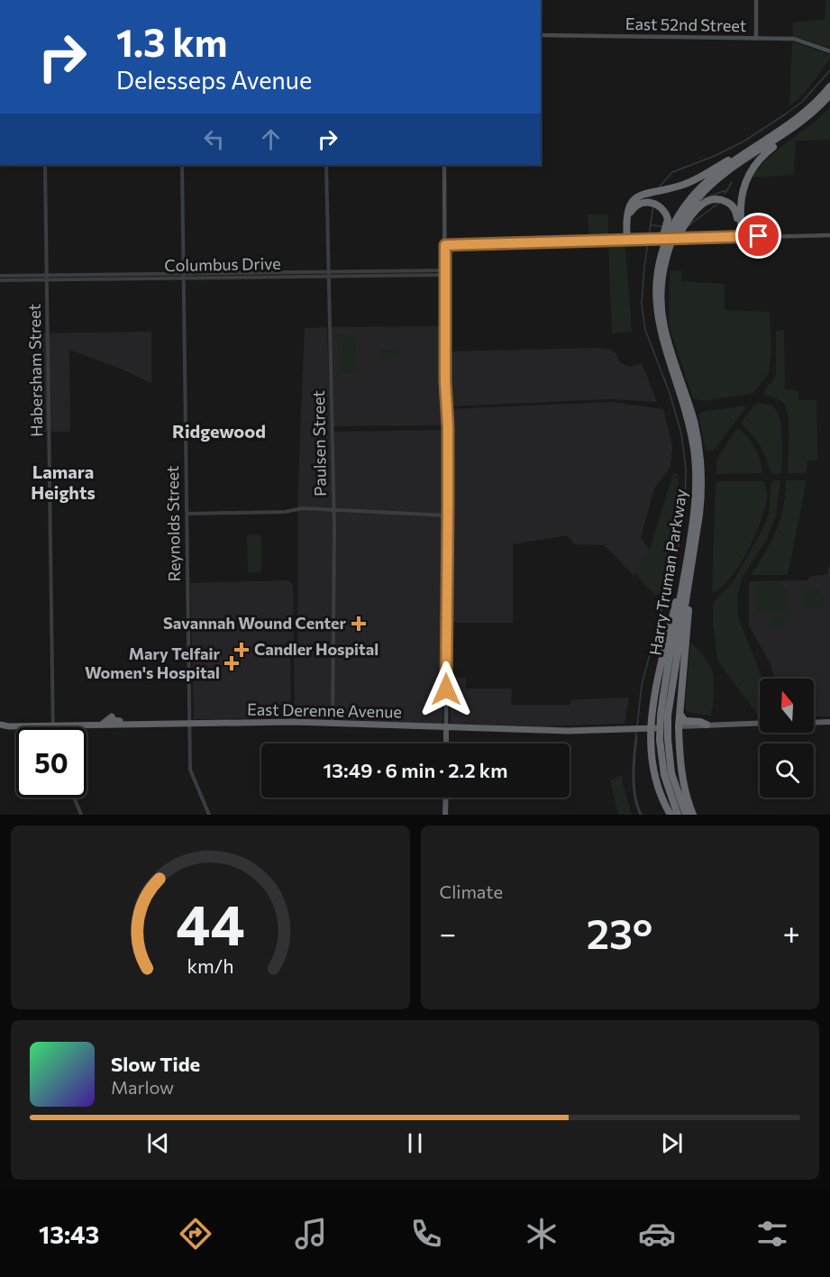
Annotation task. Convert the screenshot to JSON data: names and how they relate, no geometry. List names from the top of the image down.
{
  "streets": {
    "highway": ["Harry Truman Parkway", "East Derenne Avenue"],
    "main road": ["East 52nd Street"],
    "street": [
      "Columbus Drive",
      "Habersham Street",
      "Paulsen Street",
      "Reynolds Street"
    ]
  },
  "crossings": [
    ["Columbus Drive", "Habersham Street"],
    ["Columbus Drive", "Paulsen Street"],
    ["Columbus Drive", "Reynolds Street"],
    ["Habersham Street", "East Derenne Avenue"],
    ["Paulsen Street", "East Derenne Avenue"],
    ["Reynolds Street", "East Derenne Avenue"]
  ],
  "districts": ["Ridgewood", "Lamara Heights"],
  "places": {
    "health": ["Savannah Wound Center", "Candler Hospital", "Mary Telfair Women's Hospital"]
  },
  "north": "top",
  "page": {
    "turn": ["1.3 km", "Delesseps Avenue"],
    "limit": "50",
    "trip": "13:49 · 6 min · 2.2 km",
    "tile": "Climate",
    "heat": ["−", "23°", "+"],
    "song": ["Slow Tide", "Marlow"],
    "tabs": "13:43",
    "gauge": ["44", "km/h"]
  }
}
